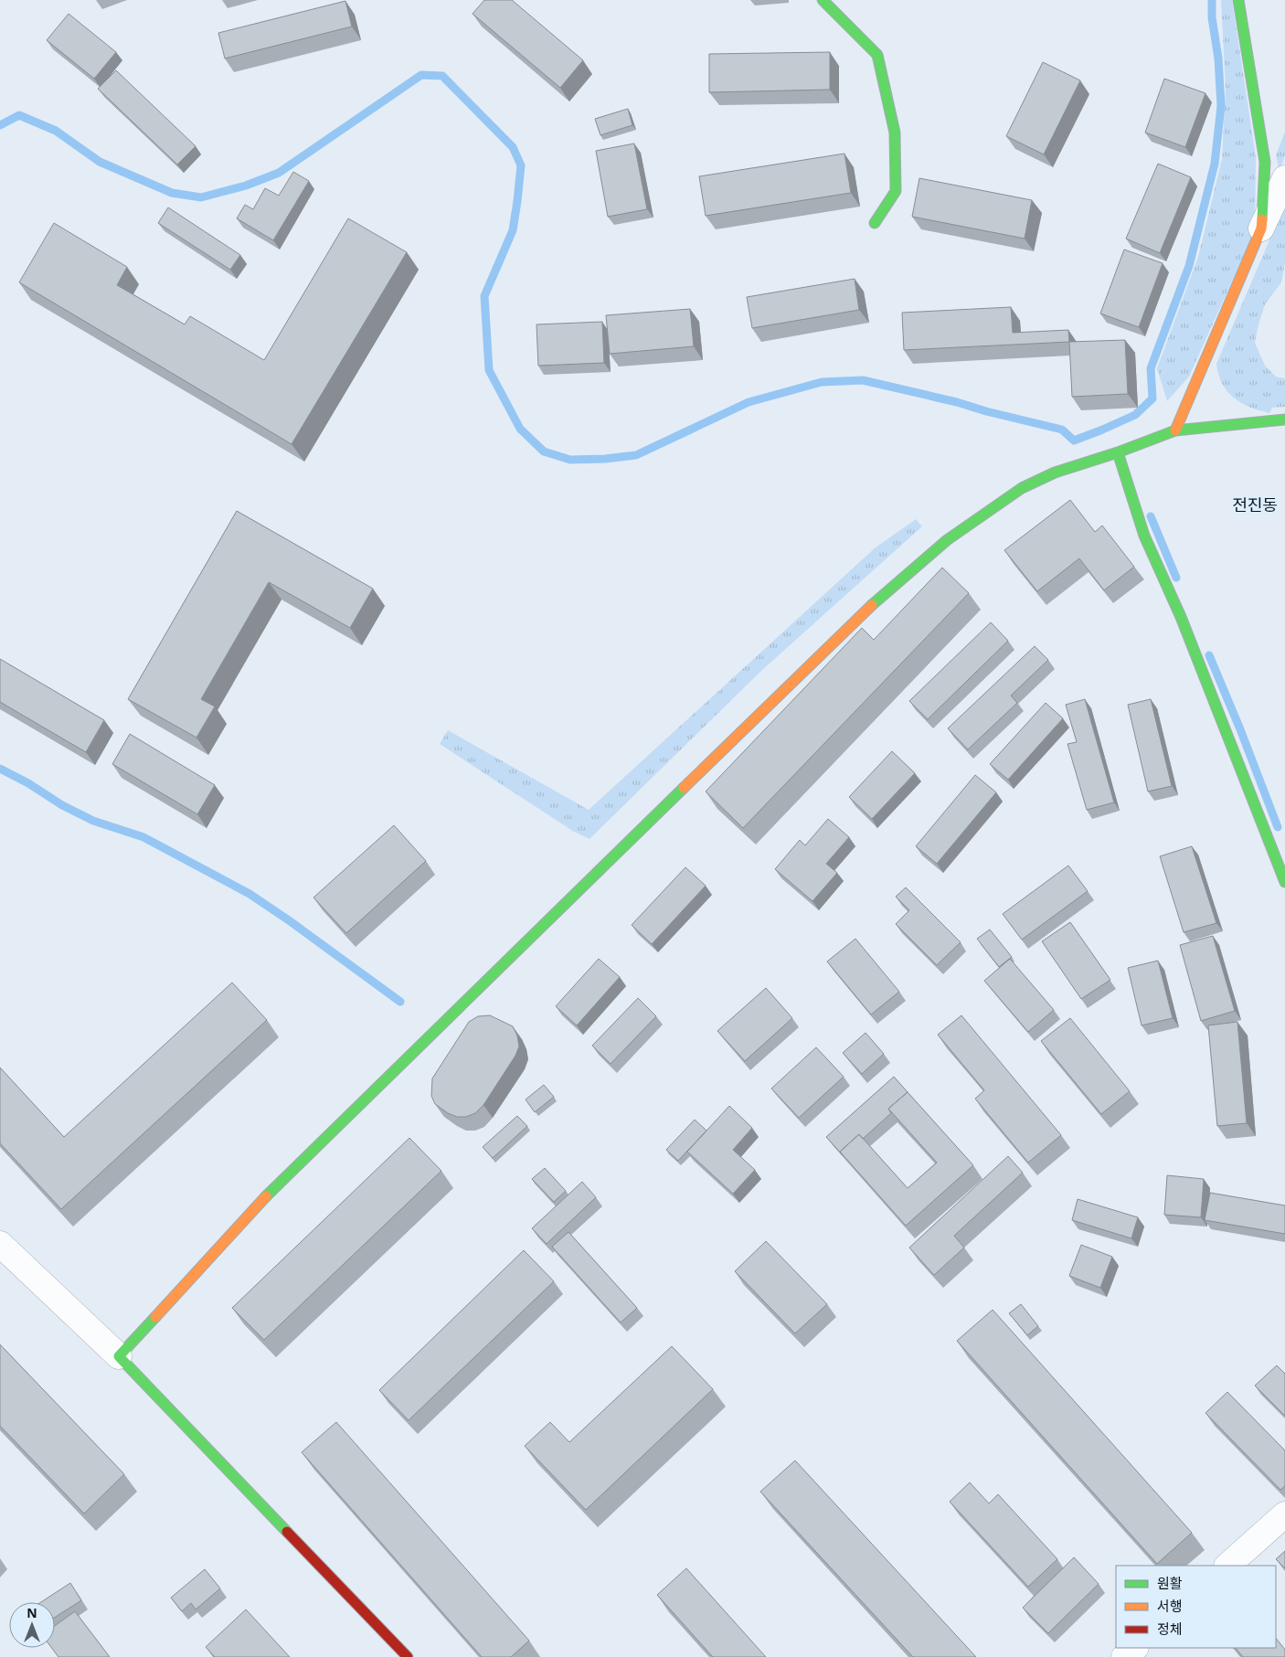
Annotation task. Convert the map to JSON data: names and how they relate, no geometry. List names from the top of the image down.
{
  "districts": ["전진동"],
  "legend": ["원활", "서행", "정체"],
  "north": "top"
}
